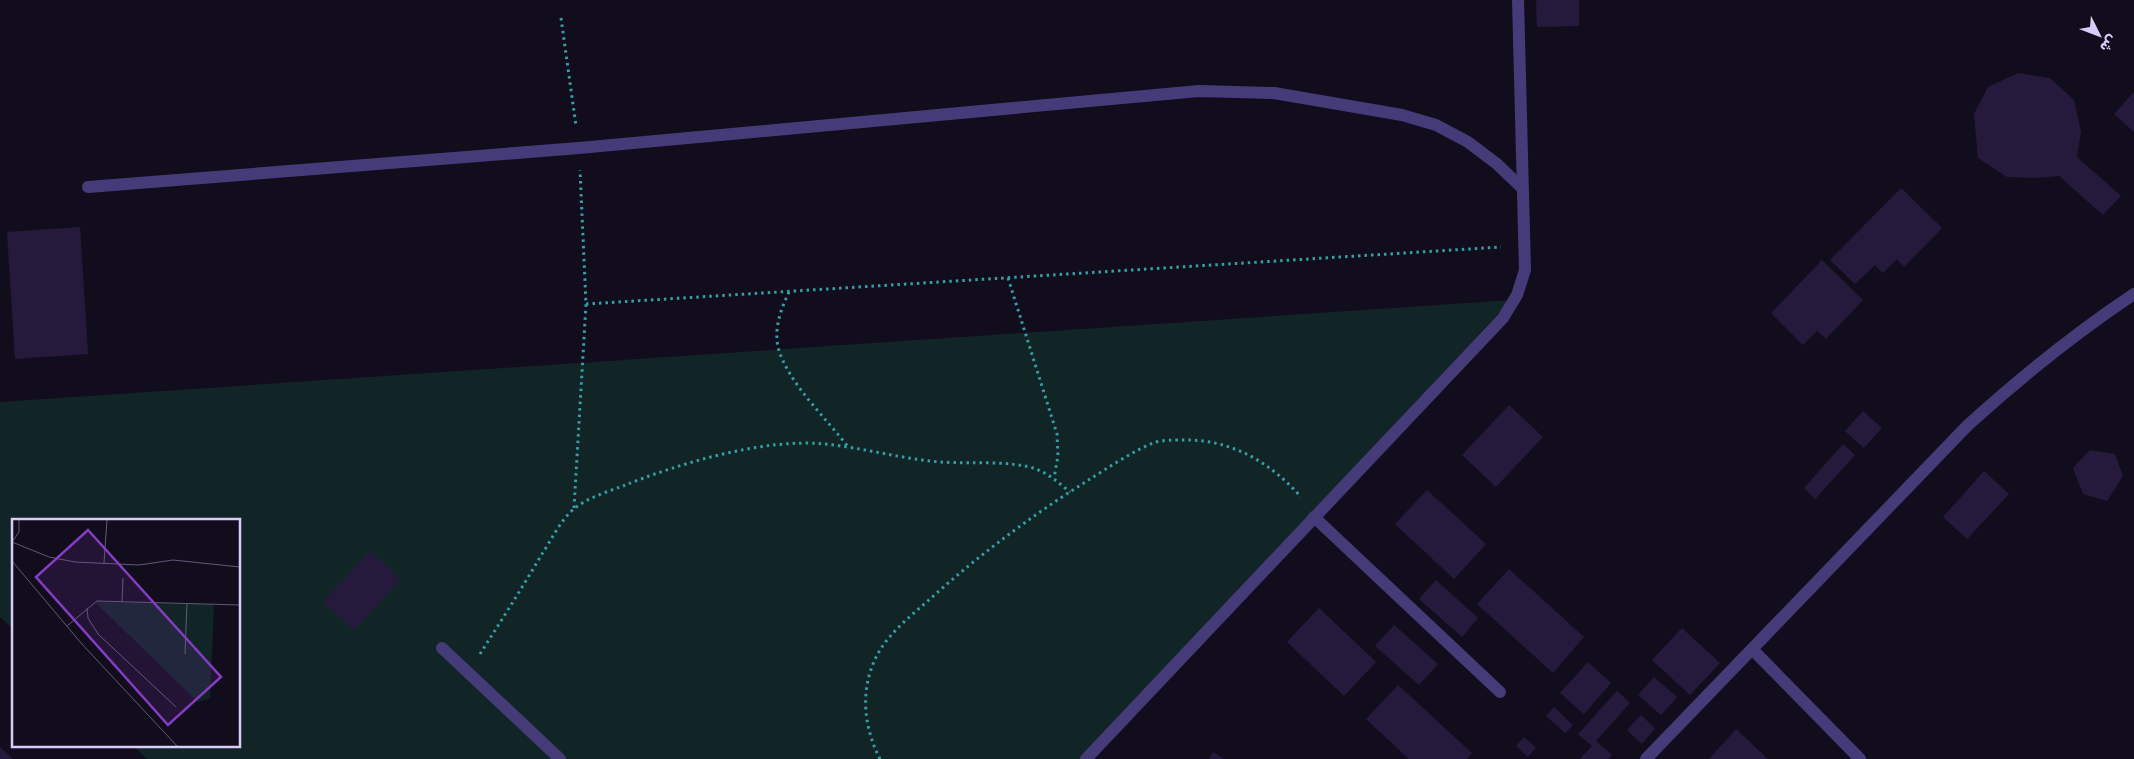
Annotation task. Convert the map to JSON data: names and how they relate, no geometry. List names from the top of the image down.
{
  "north": "bottom right"
}
